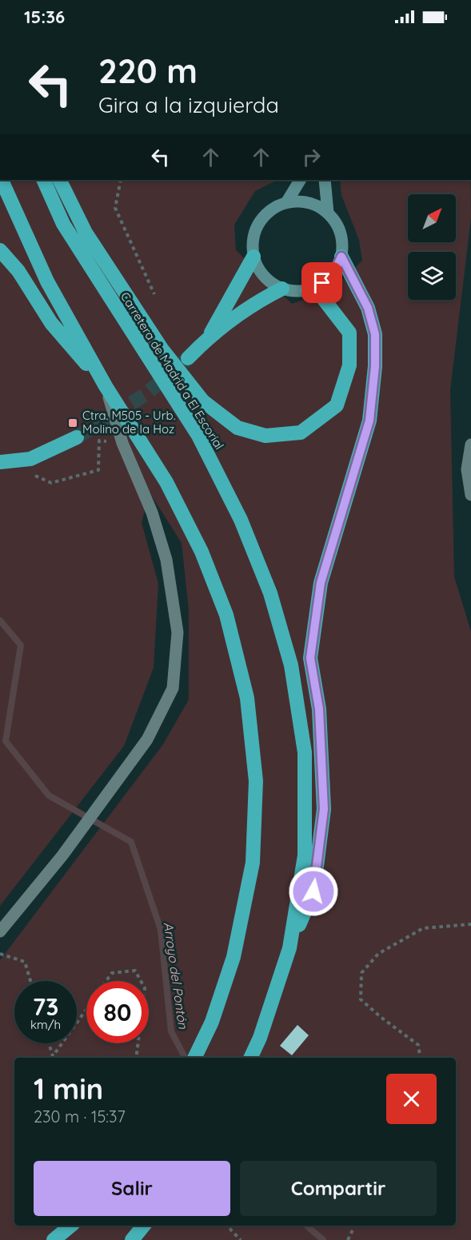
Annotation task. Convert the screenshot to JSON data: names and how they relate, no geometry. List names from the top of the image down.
{
  "streets": {
    "highway": ["Carretera de Madrid a El Escorial"]
  },
  "water": ["Arroyo del Pontón"],
  "places": {
    "transit": ["Ctra. M505 - Urb. Molino de la Hoz"]
  },
  "north": "top right",
  "page": {
    "status": "15:36",
    "turn": ["220 m", "Gira a la izquierda"],
    "speed": "73 km/h",
    "limit": "80",
    "heading": ["1 min", "230 m · 15:37"],
    "buttons": ["Salir", "Compartir"]
  }
}
